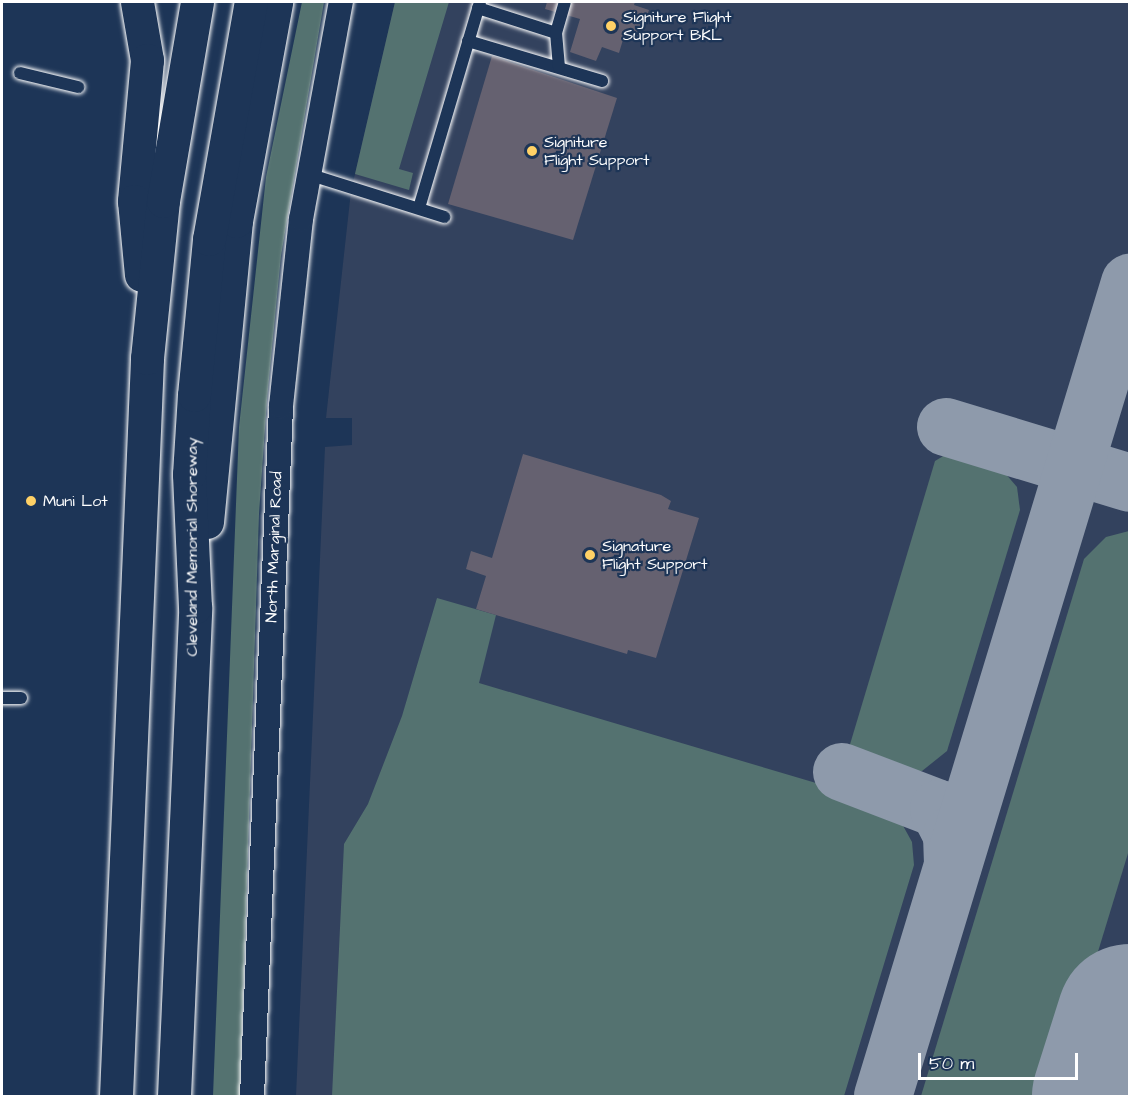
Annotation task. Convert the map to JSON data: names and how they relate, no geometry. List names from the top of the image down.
{
  "streets": {
    "highway": ["Cleveland Memorial Shoreway"],
    "street": ["North Marginal Road"]
  },
  "places": [
    "Signiture Flight Support BKL",
    "Signiture Flight Support",
    "Muni Lot",
    "Signature Flight Support"
  ],
  "scale_bar": "50 m"
}
